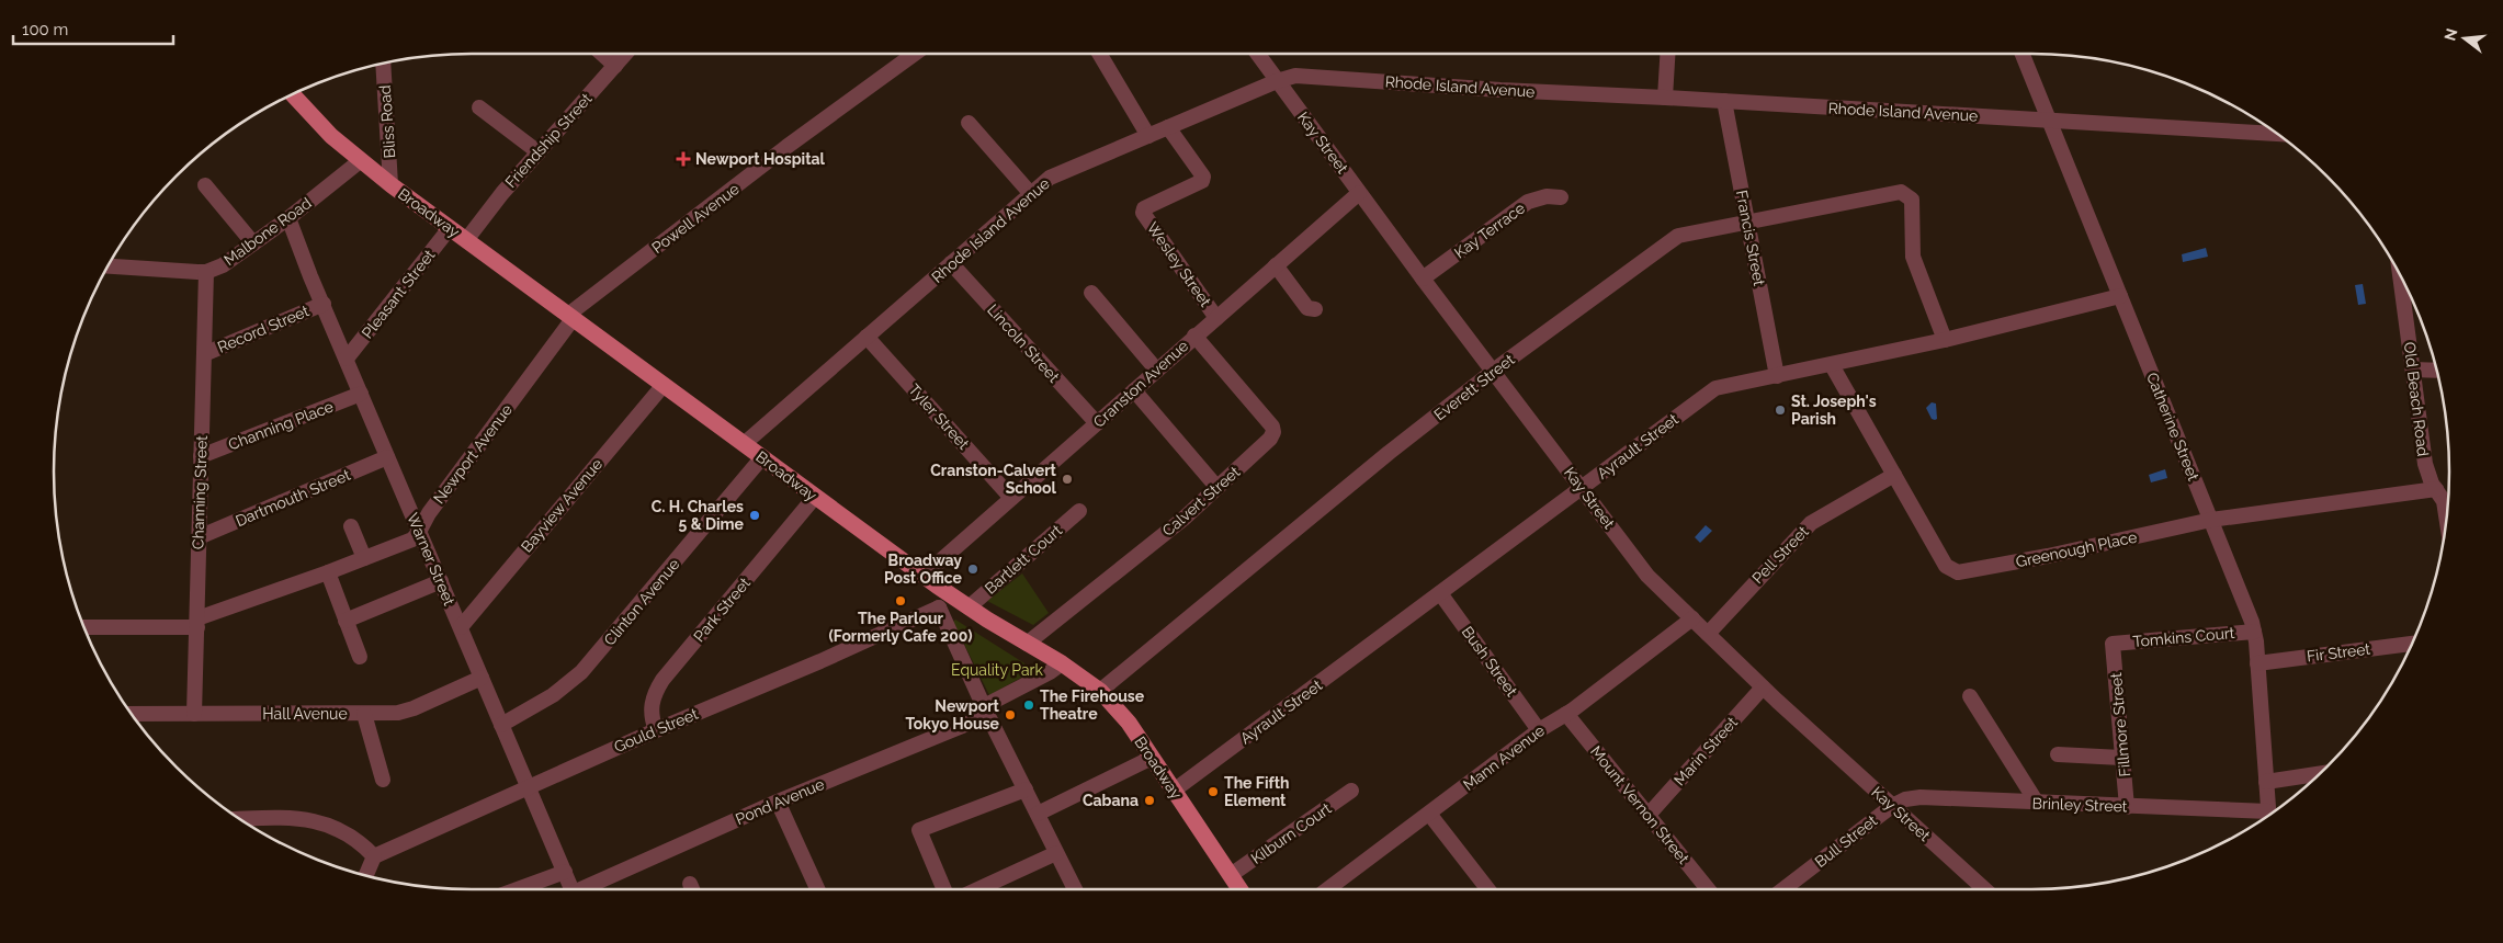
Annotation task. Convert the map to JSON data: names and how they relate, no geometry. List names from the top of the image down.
{
  "streets": {
    "main road": ["Broadway"],
    "street": [
      "Rhode Island Avenue",
      "Bliss Road",
      "Friendship Street",
      "Kay Street",
      "Powell Avenue",
      "Kay Terrace",
      "Malbone Road",
      "Francis Street",
      "Wesley Street",
      "Pleasant Street",
      "Record Street",
      "Lincoln Street",
      "Cranston Avenue",
      "Everett Street",
      "Old Beach Road",
      "Tyler Street",
      "Channing Place",
      "Catherine Street",
      "Ayrault Street",
      "Newport Avenue",
      "Channing Street",
      "Dartmouth Street",
      "Calvert Street",
      "Bayview Avenue",
      "Greenough Place",
      "Pell Street",
      "Warner Street",
      "Bartlett Court",
      "Clinton Avenue",
      "Park Street",
      "Tomkins Court",
      "Fir Street",
      "Bush Street",
      "Hall Avenue",
      "Fillmore Street",
      "Gould Street",
      "Marin Street",
      "Mann Avenue",
      "Pond Avenue",
      "Mount Vernon Street",
      "Brinley Street",
      "Kilburn Court",
      "Bull Street"
    ]
  },
  "crossings": [
    ["Rhode Island Avenue", "Kay Street"],
    ["Rhode Island Avenue", "Broadway"],
    ["Rhode Island Avenue", "Francis Street"],
    ["Rhode Island Avenue", "Wesley Street"],
    ["Rhode Island Avenue", "Lincoln Street"],
    ["Rhode Island Avenue", "Tyler Street"],
    ["Rhode Island Avenue", "Catherine Street"],
    ["Bliss Road", "Broadway"],
    ["Friendship Street", "Broadway"],
    ["Kay Street", "Kay Terrace"],
    ["Kay Street", "Cranston Avenue"],
    ["Kay Street", "Everett Street"],
    ["Kay Street", "Ayrault Street"],
    ["Kay Street", "Pell Street"],
    ["Kay Street", "Marin Street"],
    ["Kay Street", "Mann Avenue"],
    ["Kay Street", "Brinley Street"],
    ["Kay Street", "Bull Street"],
    ["Broadway", "Powell Avenue"],
    ["Broadway", "Malbone Road"],
    ["Broadway", "Pleasant Street"],
    ["Broadway", "Cranston Avenue"],
    ["Broadway", "Everett Street"],
    ["Broadway", "Ayrault Street"],
    ["Broadway", "Newport Avenue"],
    ["Broadway", "Calvert Street"],
    ["Broadway", "Bayview Avenue"],
    ["Broadway", "Bartlett Court"],
    ["Broadway", "Clinton Avenue"],
    ["Broadway", "Park Street"],
    ["Broadway", "Pond Avenue"],
    ["Broadway", "Kilburn Court"],
    ["Powell Avenue", "Newport Avenue"],
    ["Malbone Road", "Channing Street"],
    ["Malbone Road", "Warner Street"],
    ["Francis Street", "Everett Street"],
    ["Francis Street", "Ayrault Street"],
    ["Wesley Street", "Cranston Avenue"],
    ["Pleasant Street", "Warner Street"],
    ["Record Street", "Channing Street"],
    ["Record Street", "Warner Street"],
    ["Lincoln Street", "Cranston Avenue"],
    ["Cranston Avenue", "Tyler Street"],
    ["Cranston Avenue", "Calvert Street"],
    ["Everett Street", "Ayrault Street"],
    ["Old Beach Road", "Greenough Place"],
    ["Channing Place", "Channing Street"],
    ["Channing Place", "Warner Street"],
    ["Catherine Street", "Ayrault Street"],
    ["Catherine Street", "Greenough Place"],
    ["Catherine Street", "Tomkins Court"],
    ["Catherine Street", "Fir Street"],
    ["Ayrault Street", "Greenough Place"],
    ["Ayrault Street", "Bush Street"],
    ["Newport Avenue", "Warner Street"],
    ["Channing Street", "Dartmouth Street"],
    ["Channing Street", "Hall Avenue"],
    ["Dartmouth Street", "Warner Street"],
    ["Bayview Avenue", "Warner Street"],
    ["Greenough Place", "Pell Street"],
    ["Warner Street", "Clinton Avenue"],
    ["Warner Street", "Hall Avenue"],
    ["Warner Street", "Gould Street"],
    ["Park Street", "Gould Street"],
    ["Tomkins Court", "Fillmore Street"],
    ["Bush Street", "Mann Avenue"],
    ["Fillmore Street", "Brinley Street"],
    ["Marin Street", "Mount Vernon Street"],
    ["Mann Avenue", "Mount Vernon Street"],
    ["Brinley Street", "Bull Street"]
  ],
  "parks": ["Equality Park"],
  "places": {
    "health": ["Newport Hospital"],
    "other": [
      "St. Joseph's Parish",
      "Cranston-Calvert School",
      "C. H. Charles 5 & Dime",
      "Broadway Post Office",
      "The Parlour (Formerly Cafe 200)",
      "The Firehouse Theatre",
      "Newport Tokyo House",
      "The Fifth Element",
      "Cabana"
    ]
  },
  "scale_bar": "100 m",
  "north": "left"
}
